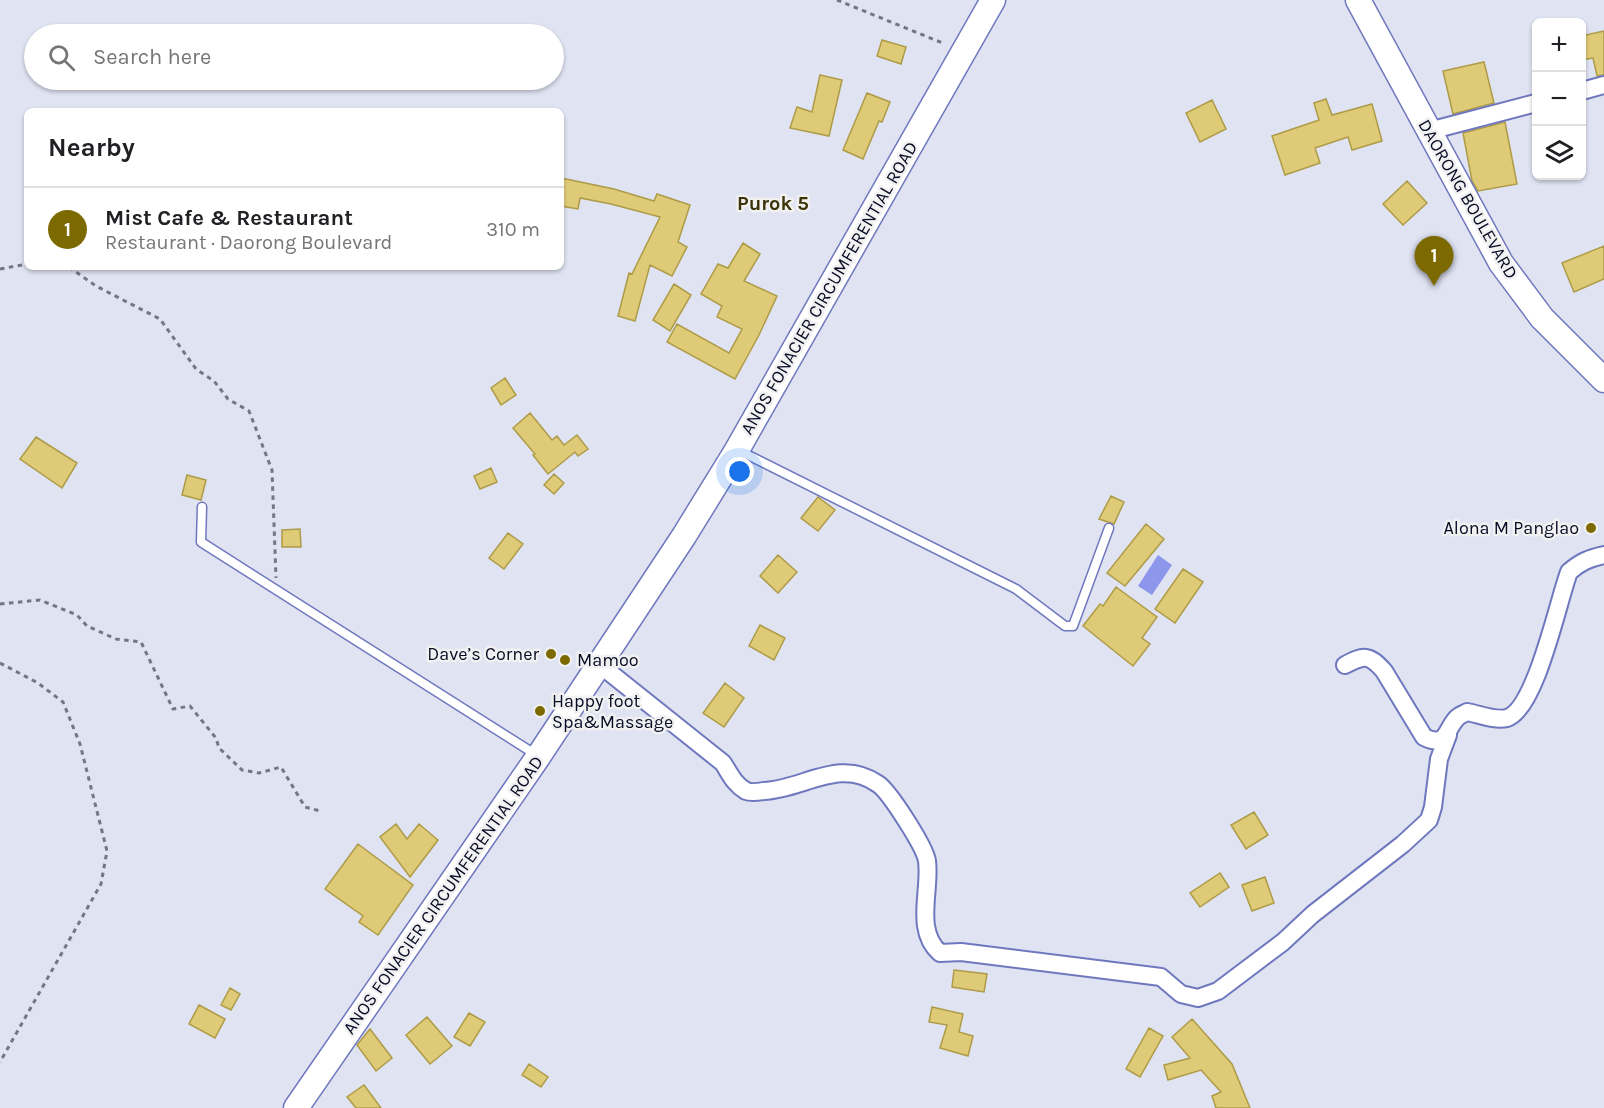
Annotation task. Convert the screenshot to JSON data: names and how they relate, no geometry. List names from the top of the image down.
{
  "streets": {
    "main road": ["DAORONG BOULEVARD", "ANOS FONACIER CIRCUMFERENTIAL ROAD"]
  },
  "districts": ["Purok 5"],
  "places": [
    "Alona M Panglao",
    "Dave’s Corner",
    "Mamoo",
    "Happy foot Spa&Massage"
  ],
  "page": {
    "map_buttons": ["+", "−"],
    "search": "Search here",
    "heading": "Nearby",
    "list": [
      {
        "mark": "1",
        "name": "Mist Cafe & Restaurant",
        "note": "Restaurant · Daorong Boulevard",
        "value": "310 m"
      }
    ],
    "pins": "1"
  }
}
